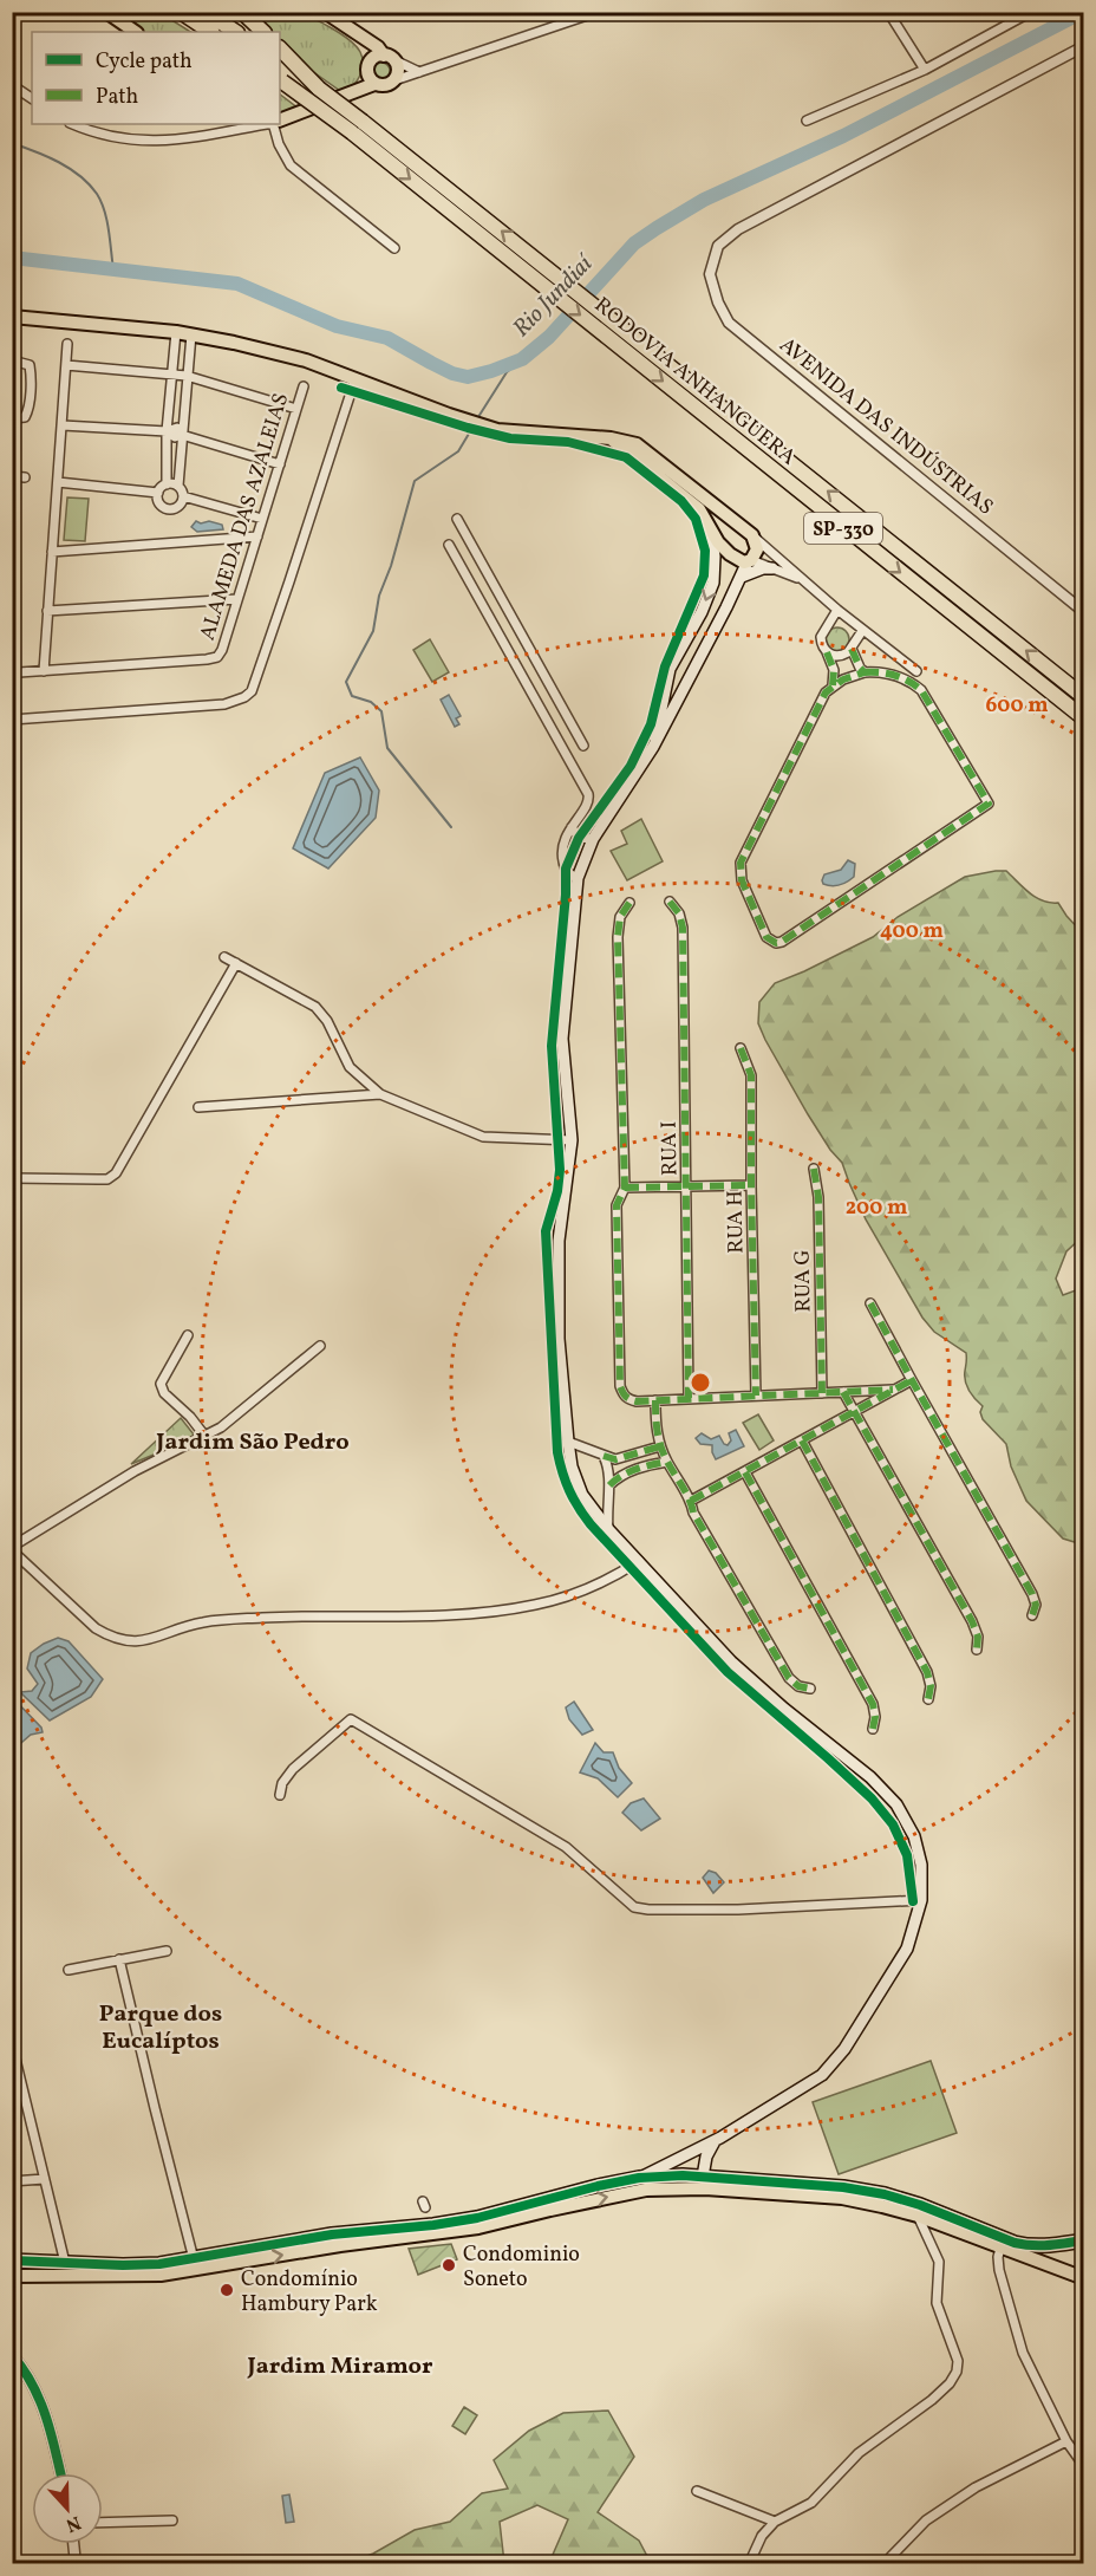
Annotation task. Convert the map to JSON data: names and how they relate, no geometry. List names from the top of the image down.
{
  "streets": {
    "highway": ["RODOVIA ANHANGUERA", "SP-330"],
    "street": [
      "AVENIDA DAS INDÚSTRIAS",
      "ALAMEDA DAS AZALEIAS",
      "RUA I",
      "RUA H",
      "RUA G"
    ]
  },
  "districts": ["Jardim São Pedro", "Parque dos Eucalíptos", "Jardim Miramor"],
  "water": ["Rio Jundiaí"],
  "places": ["Condominio Soneto", "Condomínio Hambury Park"],
  "legend": ["Cycle path", "Path"],
  "north": "bottom",
  "rings": ["600 m", "400 m", "200 m"]
}
